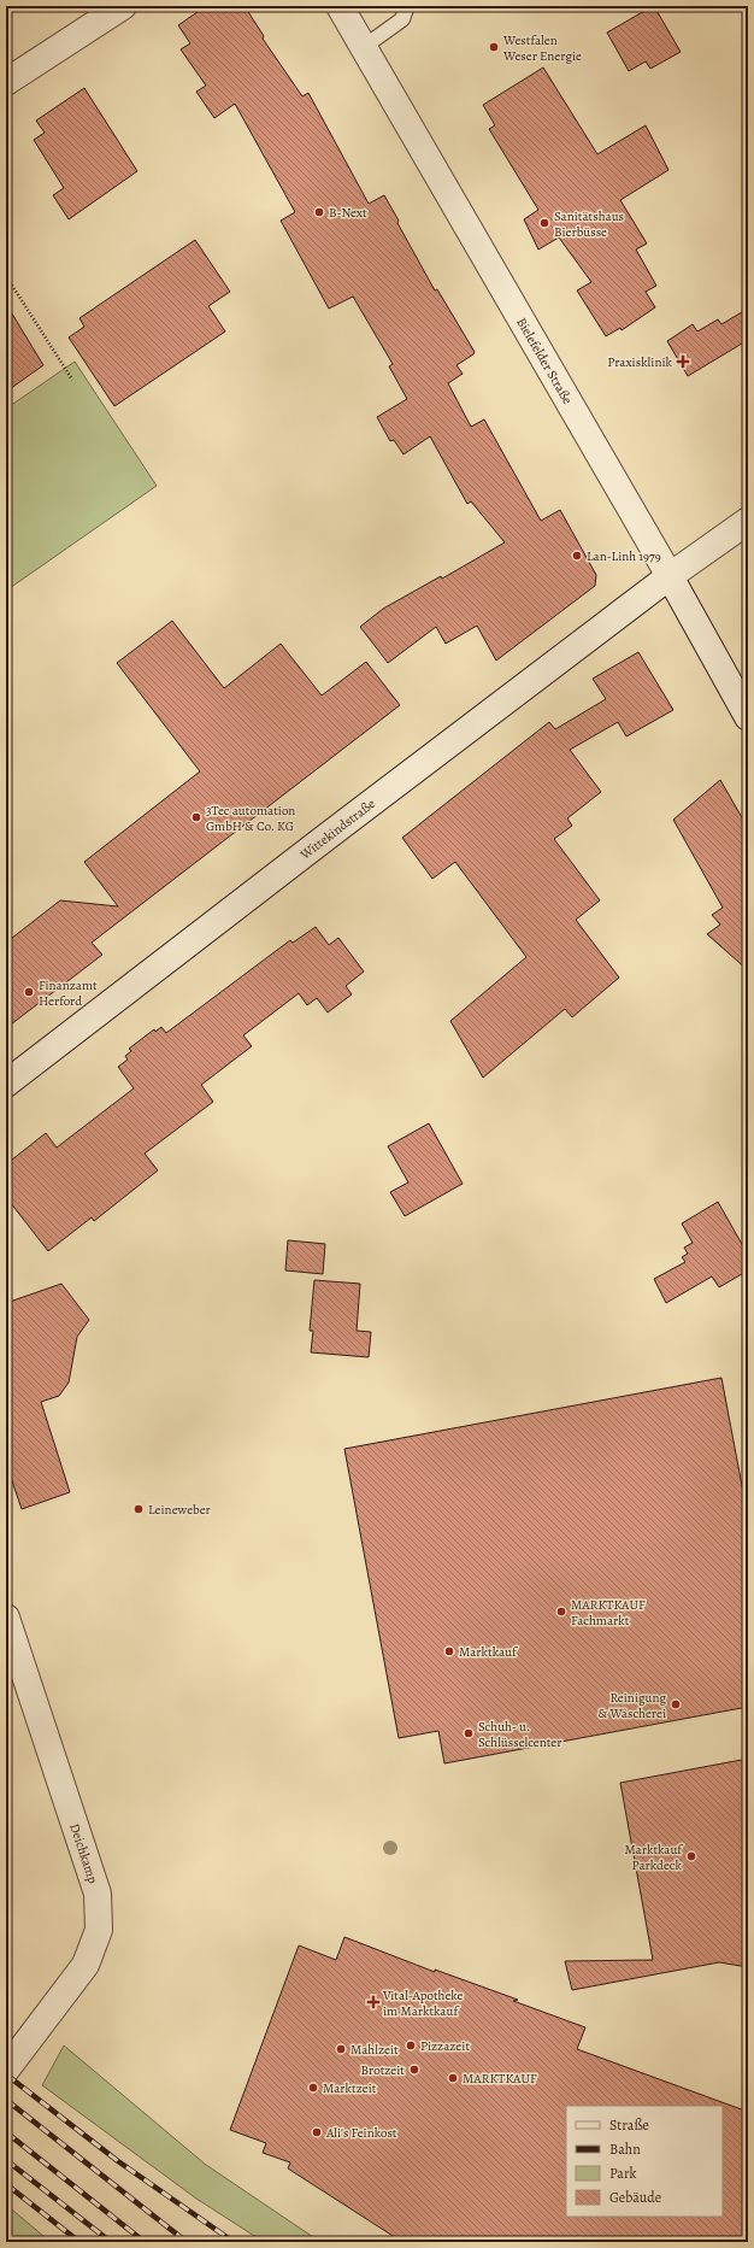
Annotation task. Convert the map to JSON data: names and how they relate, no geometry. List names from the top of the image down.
{
  "streets": {
    "street": ["Bielefelder Straße", "Wittekindstraße", "Deichkamp"]
  },
  "crossings": [
    ["Bielefelder Straße", "Wittekindstraße"]
  ],
  "places": {
    "other": [
      "Westfalen Weser Energie",
      "B-Next",
      "Sanitätshaus Bierbüsse",
      "Lan-Linh 1979",
      "3Tec automation GmbH & Co. KG",
      "Finanzamt Herford",
      "Leineweber",
      "MARKTKAUF Fachmarkt",
      "Marktkauf",
      "Reinigung & Wäscherei",
      "Schuh- u. Schlüsselcenter",
      "Marktkauf Parkdeck",
      "Pizzazeit",
      "Mahlzeit",
      "Brotzeit",
      "MARKTKAUF",
      "Marktzeit",
      "Ali's Feinkost"
    ],
    "health": ["Praxisklinik", "Vital-Apotheke im Marktkauf"]
  },
  "legend": [
    "Straße",
    "Bahn",
    "Park",
    "Gebäude"
  ]
}
